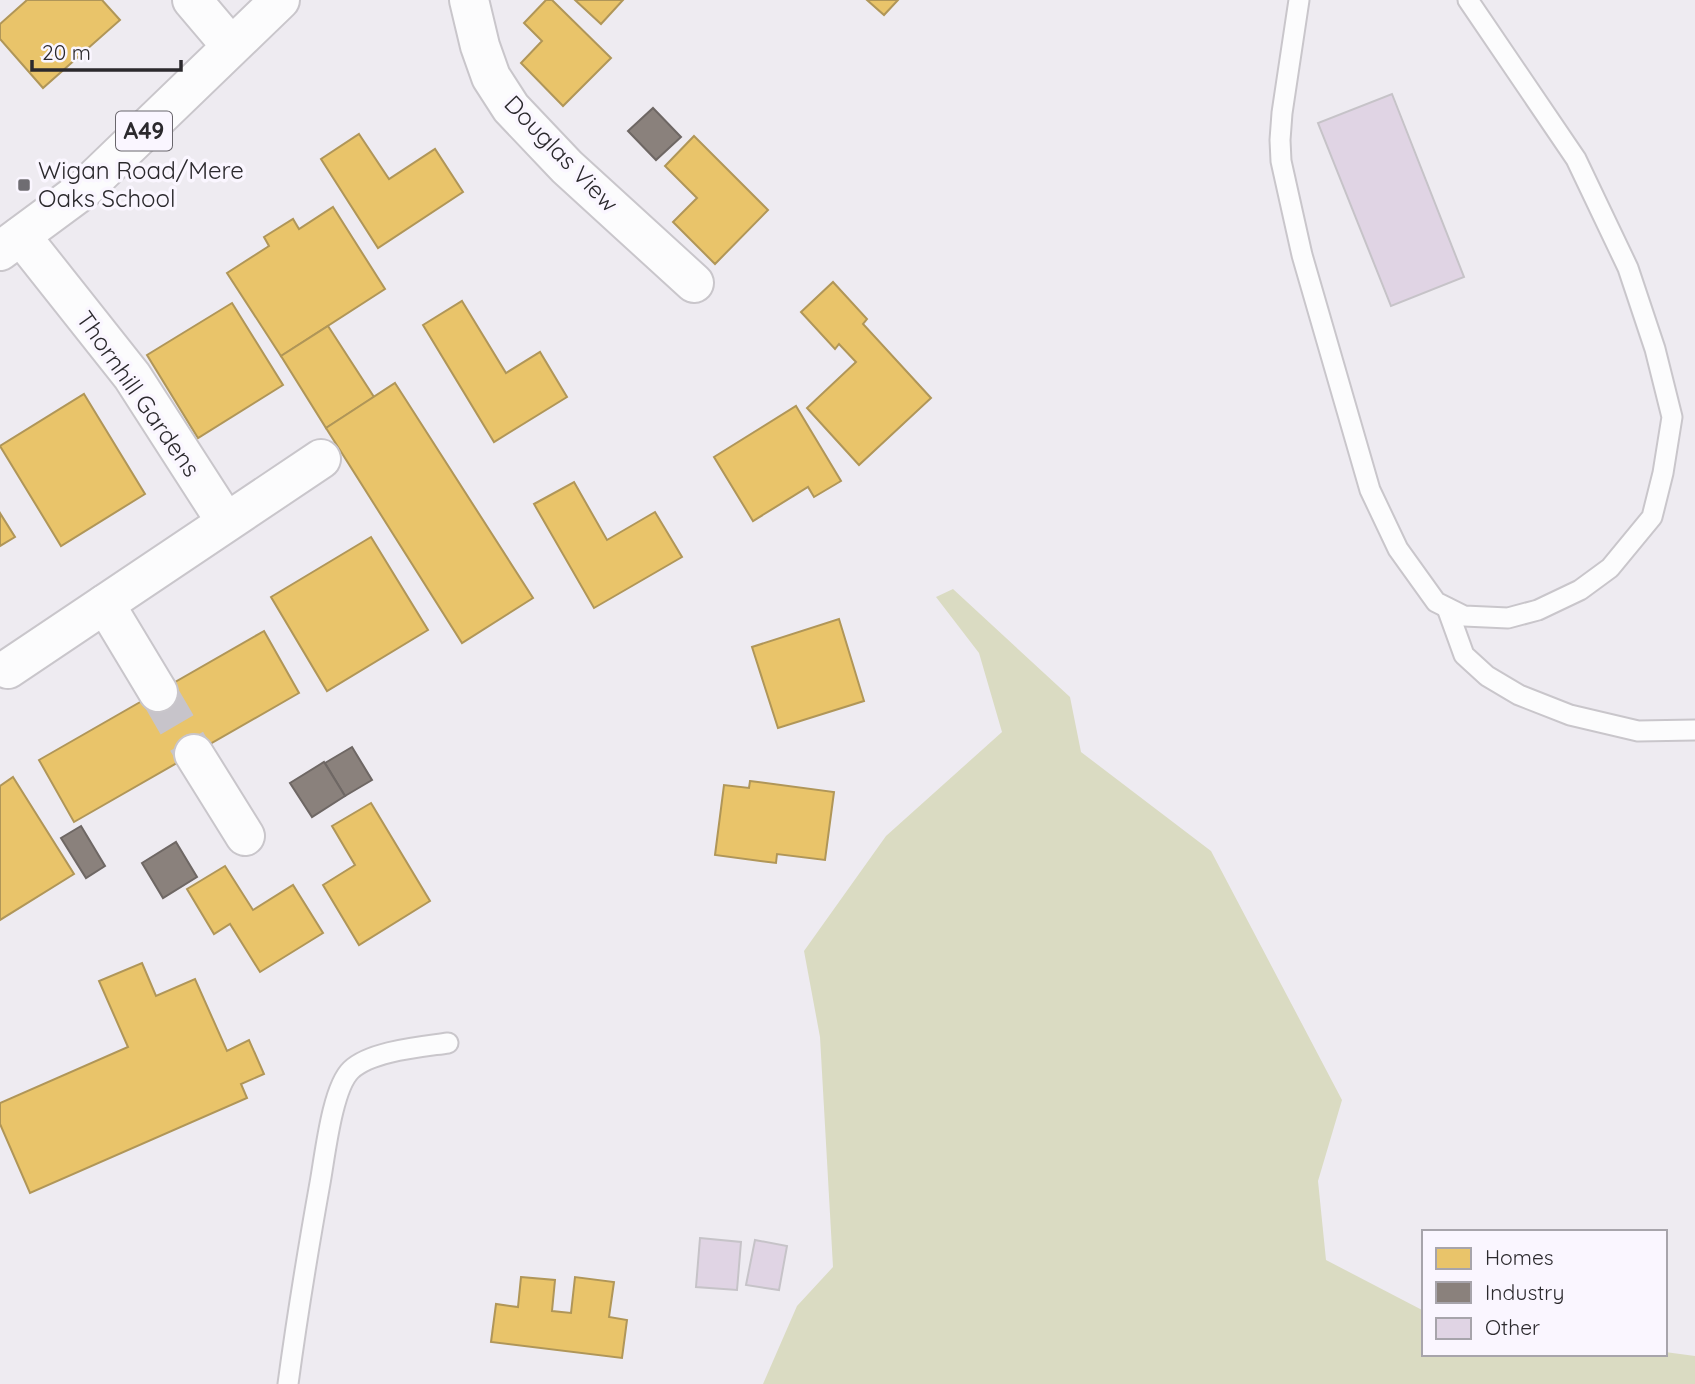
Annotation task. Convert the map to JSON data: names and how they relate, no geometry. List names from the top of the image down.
{
  "streets": {
    "main road": ["A49", "Douglas View", "Thornhill Gardens"]
  },
  "crossings": [
    ["A49", "Thornhill Gardens"]
  ],
  "places": {
    "transit": ["Wigan Road/Mere Oaks School"]
  },
  "legend": ["Homes", "Industry", "Other"],
  "scale_bar": "20 m"
}
